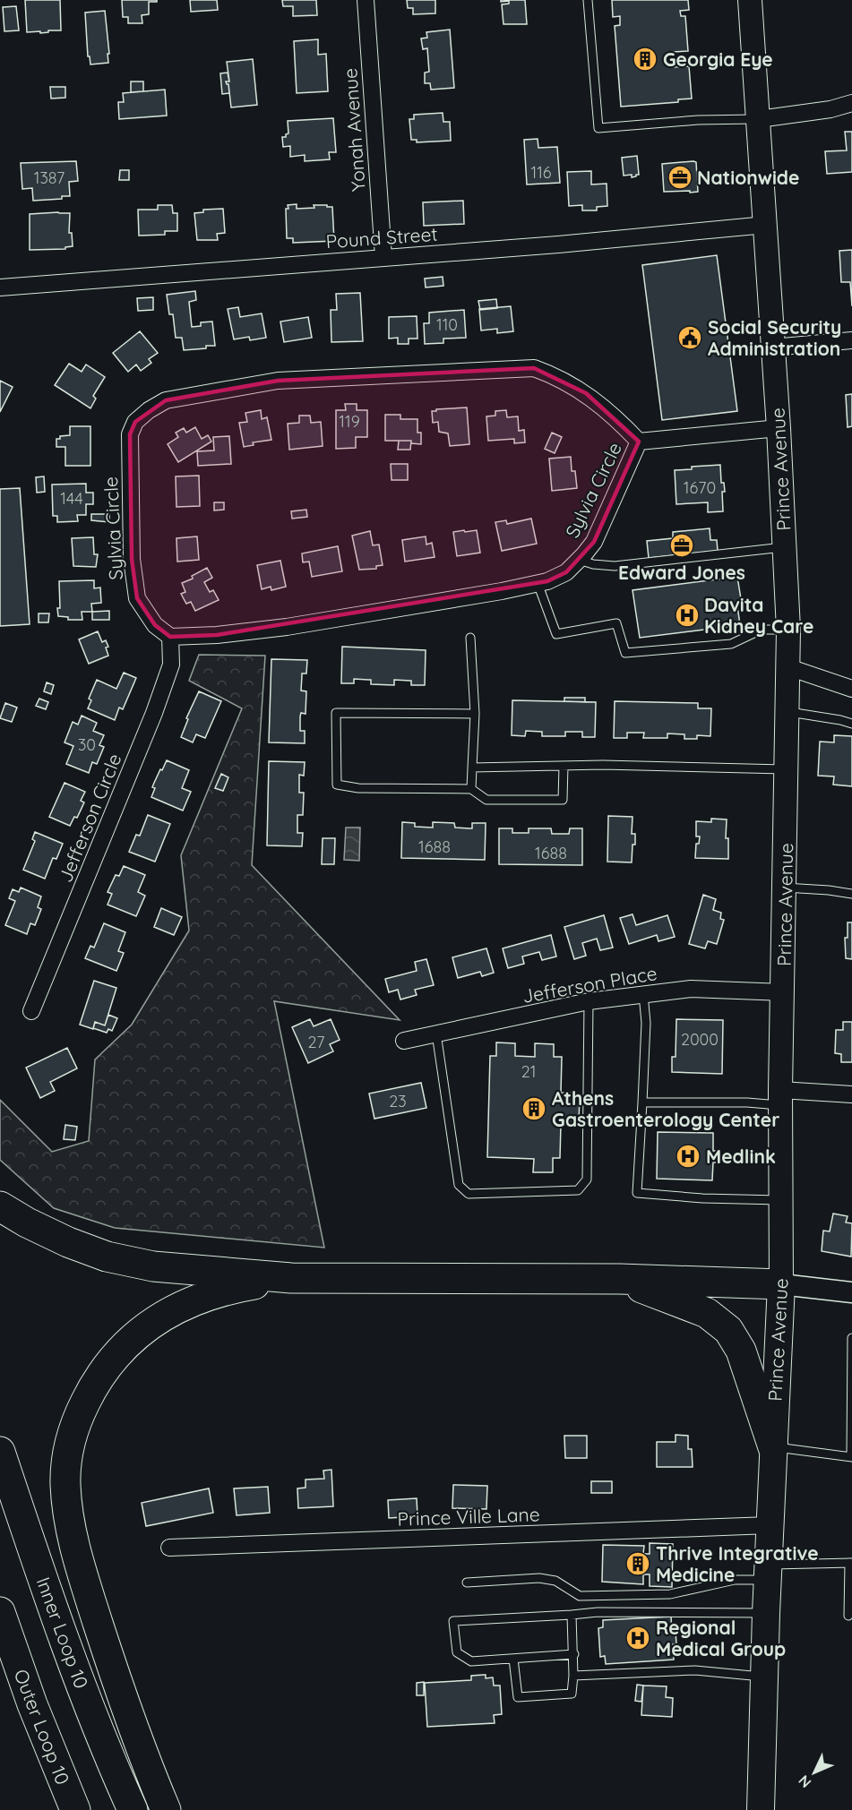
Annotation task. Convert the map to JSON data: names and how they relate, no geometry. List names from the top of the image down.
{
  "streets": {
    "highway": ["Prince Avenue", "Inner Loop 10", "Outer Loop 10"],
    "street": [
      "Yonah Avenue",
      "Pound Street",
      "Sylvia Circle",
      "Jefferson Circle",
      "Jefferson Place",
      "Prince Ville Lane"
    ]
  },
  "crossings": [
    ["Yonah Avenue", "Pound Street"],
    ["Pound Street", "Prince Avenue"],
    ["Prince Avenue", "Sylvia Circle"],
    ["Prince Avenue", "Jefferson Place"],
    ["Prince Avenue", "Prince Ville Lane"],
    ["Sylvia Circle", "Jefferson Circle"]
  ],
  "places": {
    "building": ["Georgia Eye", "Athens Gastroenterology Center", "Thrive Integrative Medicine"],
    "office": ["Nationwide", "Edward Jones"],
    "public building": ["Social Security Administration"],
    "hospital": ["Davita Kidney Care", "Medlink", "Regional Medical Group"]
  },
  "house_numbers": [
    "116",
    "1387",
    "110",
    "119",
    "1670",
    "144",
    "30",
    "1688",
    "1688",
    "2000",
    "27",
    "21",
    "23"
  ],
  "north": "bottom left"
}
